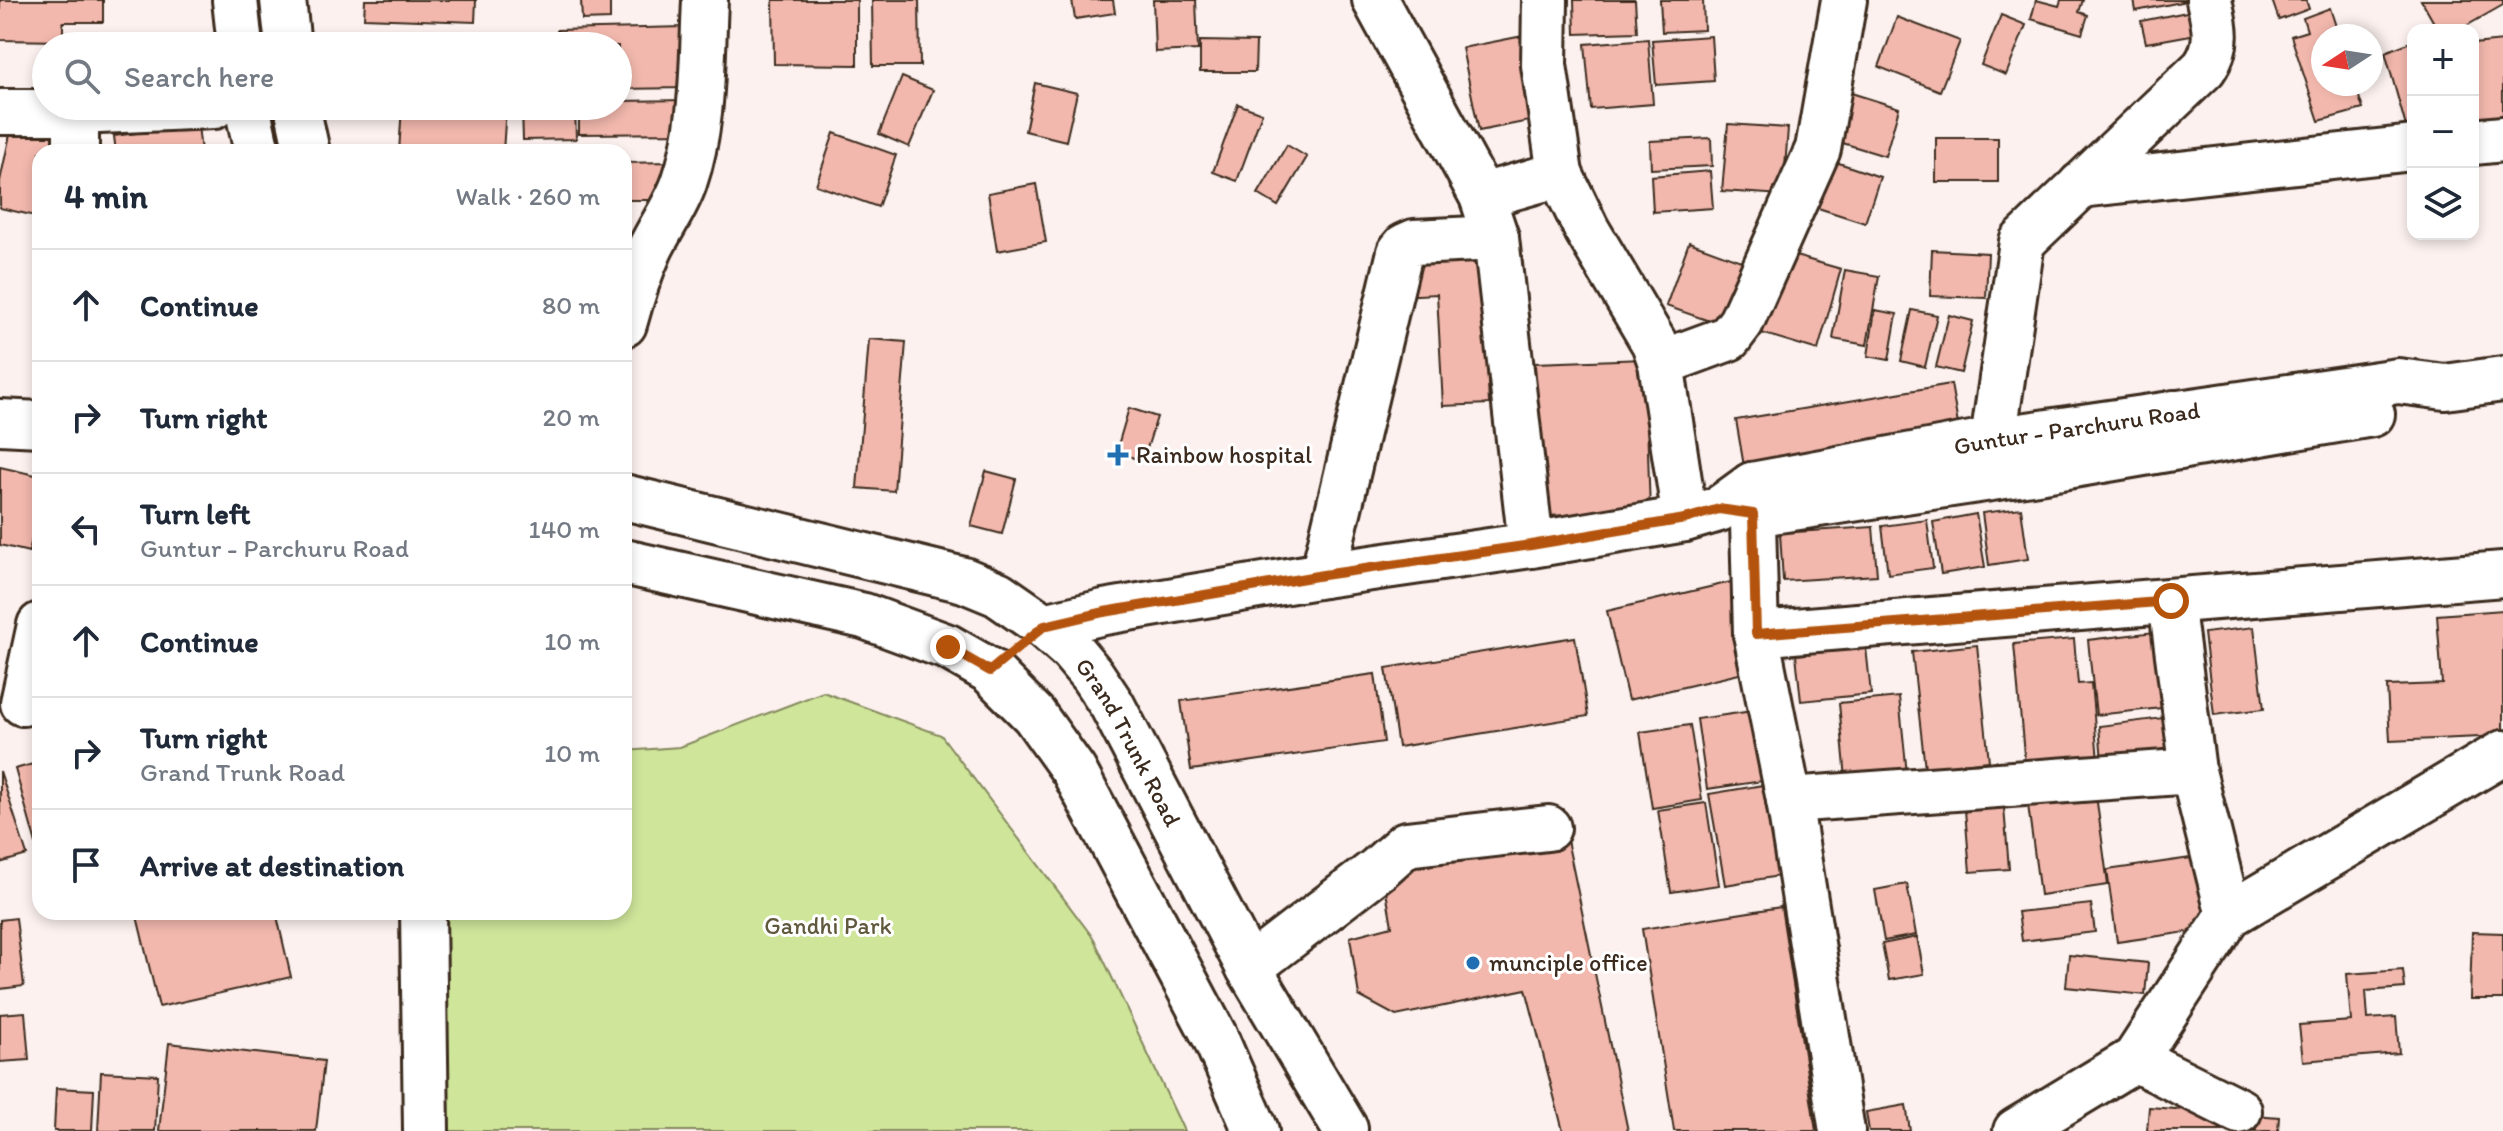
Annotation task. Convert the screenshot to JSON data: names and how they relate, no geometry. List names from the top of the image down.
{
  "streets": {
    "street": ["Guntur - Parchuru Road", "Grand Trunk Road"]
  },
  "crossings": [
    ["Guntur - Parchuru Road", "Grand Trunk Road"]
  ],
  "parks": ["Gandhi Park"],
  "places": {
    "health": ["Rainbow hospital"],
    "other": ["munciple office"]
  },
  "north": "left",
  "page": {
    "map_buttons": ["+", "−"],
    "search": "Search here",
    "heading": ["4 min", "Walk · 260 m"],
    "list": [
      ["Continue", "80 m"],
      ["Turn right", "20 m"],
      ["Turn left", "Guntur - Parchuru Road", "140 m"],
      ["Continue", "10 m"],
      ["Turn right", "Grand Trunk Road", "10 m"],
      "Arrive at destination"
    ]
  }
}
